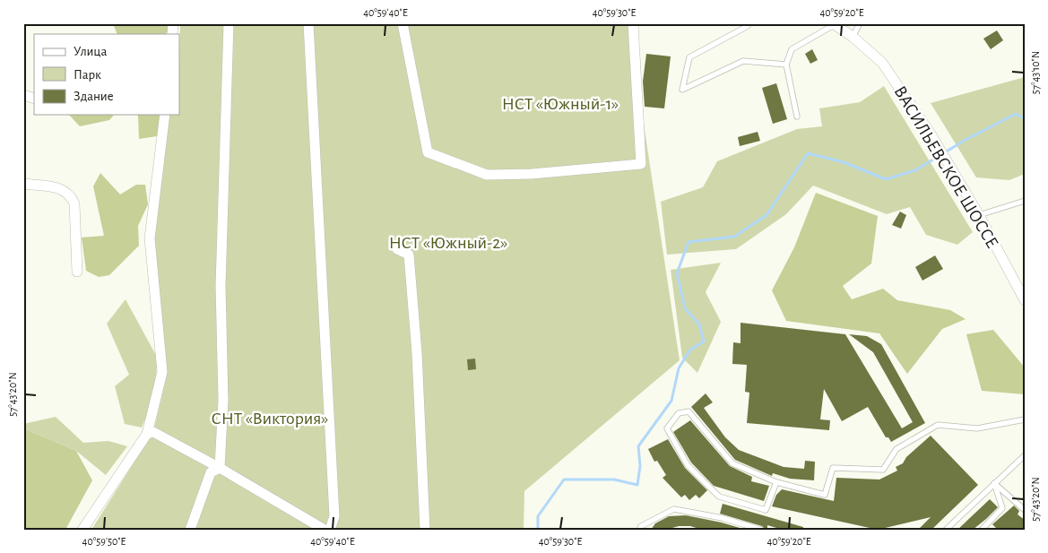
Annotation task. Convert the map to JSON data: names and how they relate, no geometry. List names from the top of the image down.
{
  "streets": {
    "street": ["ВАСИЛЬЕВСКОЕ ШОССЕ"]
  },
  "parks": ["НСТ «Южный-1»", "НСТ «Южный-2»", "СНТ «Виктория»"],
  "legend": ["Улица", "Парк", "Здание"],
  "coordinates": [
    "40°59'40\"E",
    "40°59'30\"E",
    "40°59'20\"E",
    "57°43'10\"N",
    "57°43'20\"N",
    "40°59'50\"E"
  ]
}
